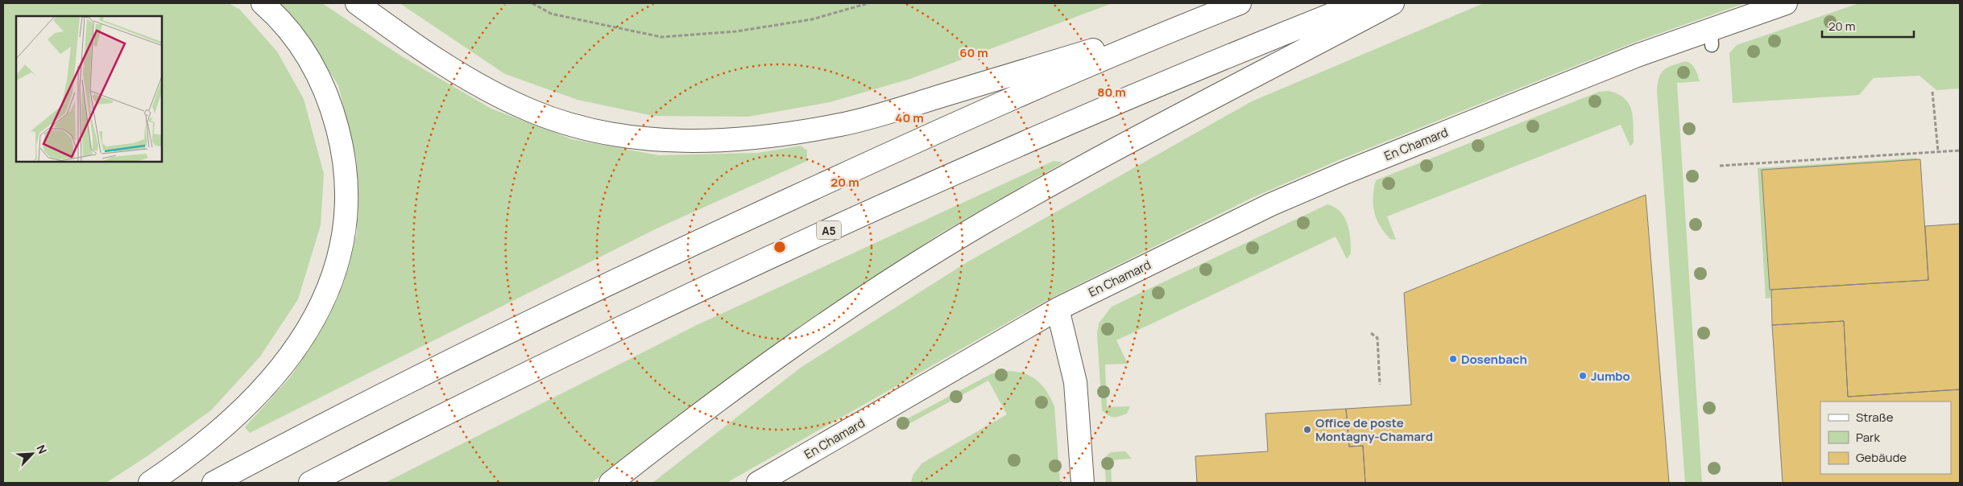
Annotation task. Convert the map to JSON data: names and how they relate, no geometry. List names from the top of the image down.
{
  "streets": {
    "main road": ["En Chamard", "A5"]
  },
  "places": ["Dosenbach", "Jumbo", "Office de poste Montagny-Chamard"],
  "legend": ["Straße", "Park", "Gebäude"],
  "scale_bar": "20 m",
  "north": "top right",
  "rings": [
    "60 m",
    "80 m",
    "40 m",
    "20 m"
  ]
}
